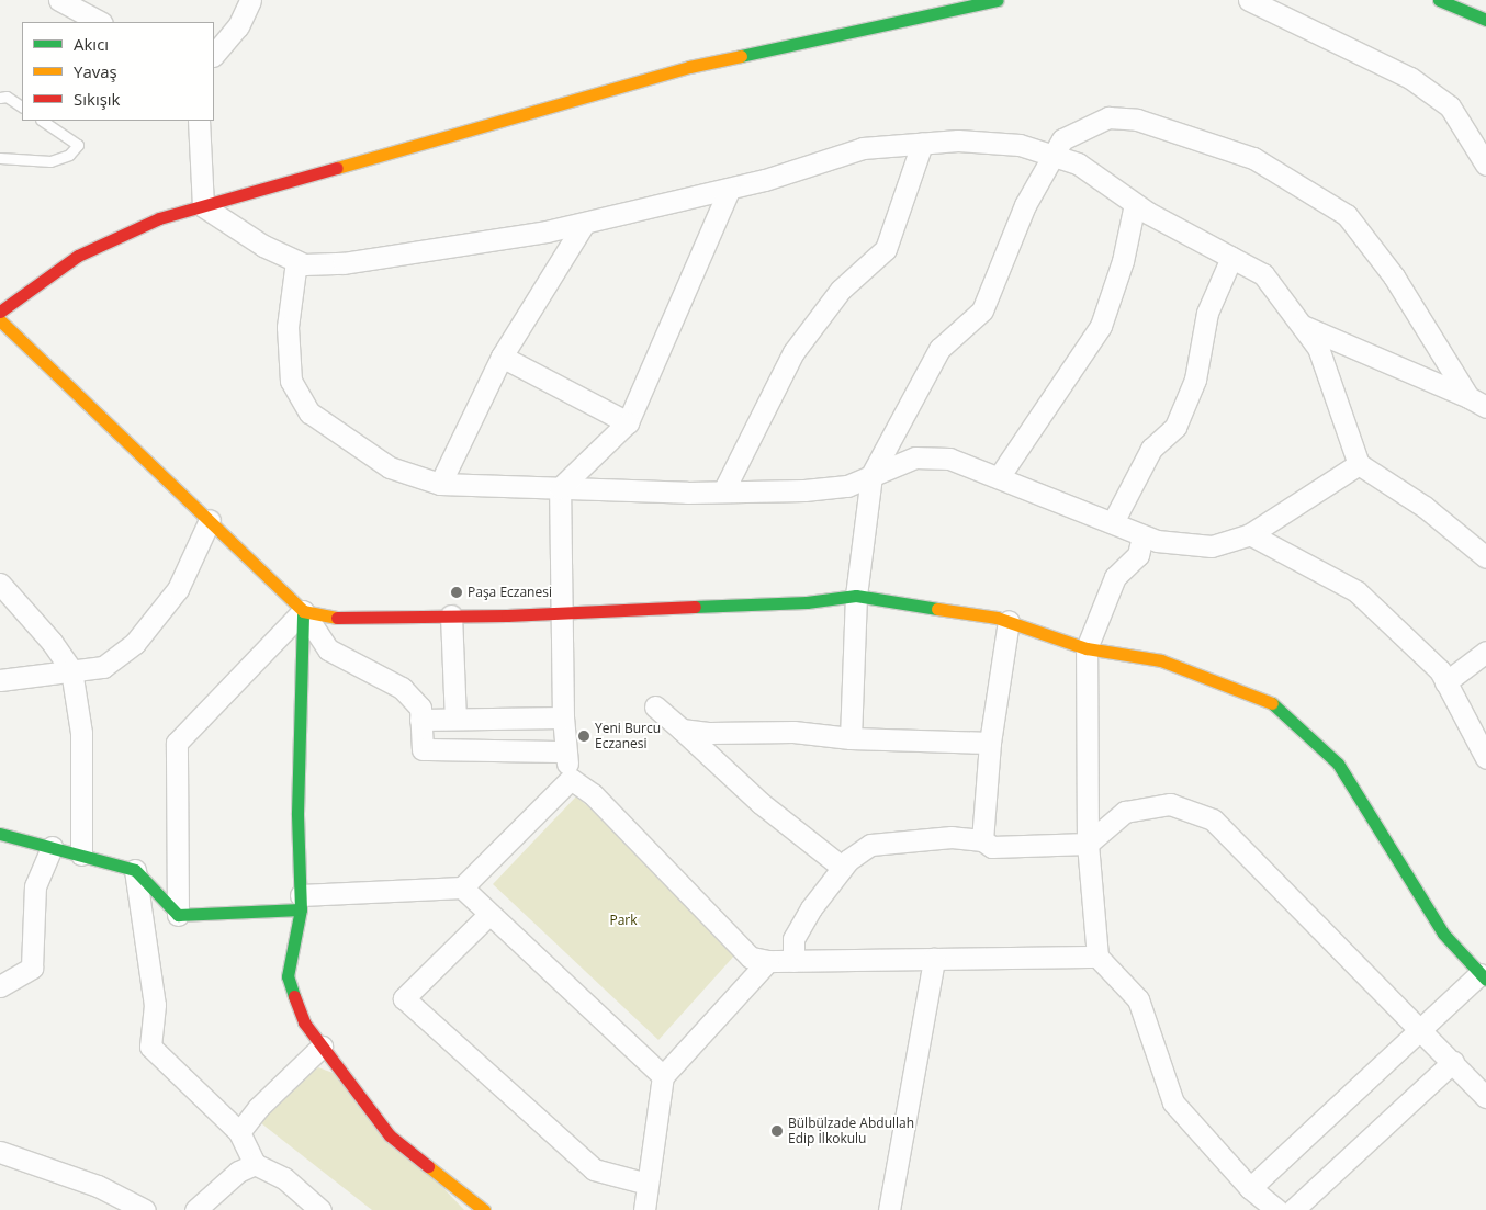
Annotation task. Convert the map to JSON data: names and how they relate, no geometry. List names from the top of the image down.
{
  "parks": ["Park"],
  "places": ["Paşa Eczanesi", "Yeni Burcu Eczanesi", "Bülbülzade Abdullah Edip İlkokulu"],
  "legend": ["Akıcı", "Yavaş", "Sıkışık"]
}
